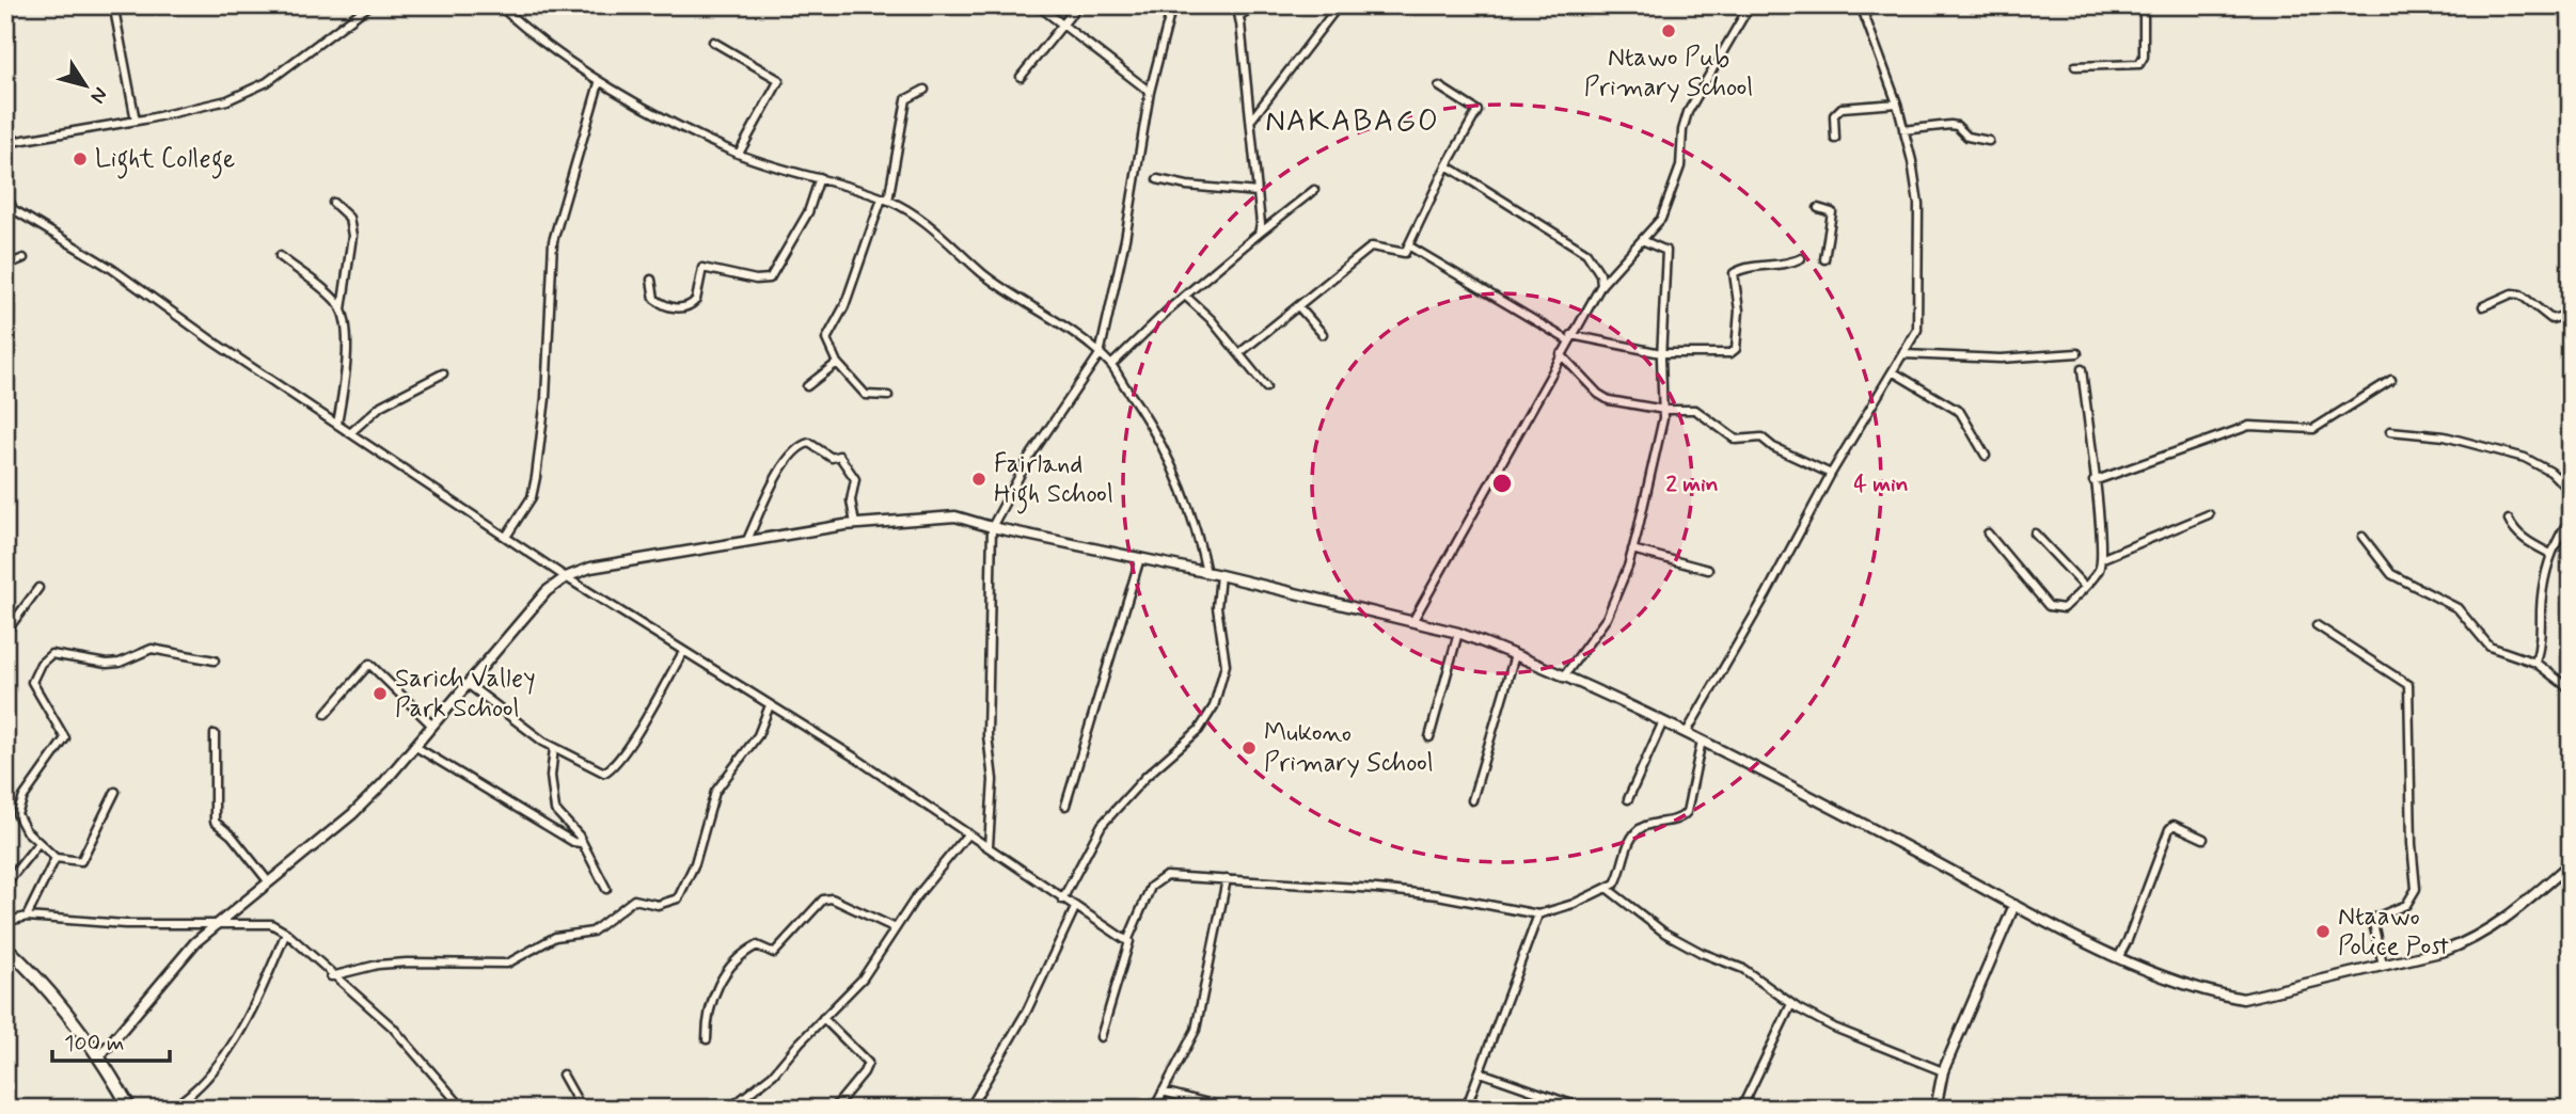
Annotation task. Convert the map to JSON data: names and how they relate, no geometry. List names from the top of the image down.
{
  "districts": ["NAKABAGO"],
  "places": [
    "Ntawo Pub Primary School",
    "Light College",
    "Fairland High School",
    "Sarich Valley Park School",
    "Mukono Primary School",
    "Ntaawo Police Post"
  ],
  "scale_bar": "100 m",
  "north": "bottom right",
  "rings": ["2 min", "4 min"]
}
